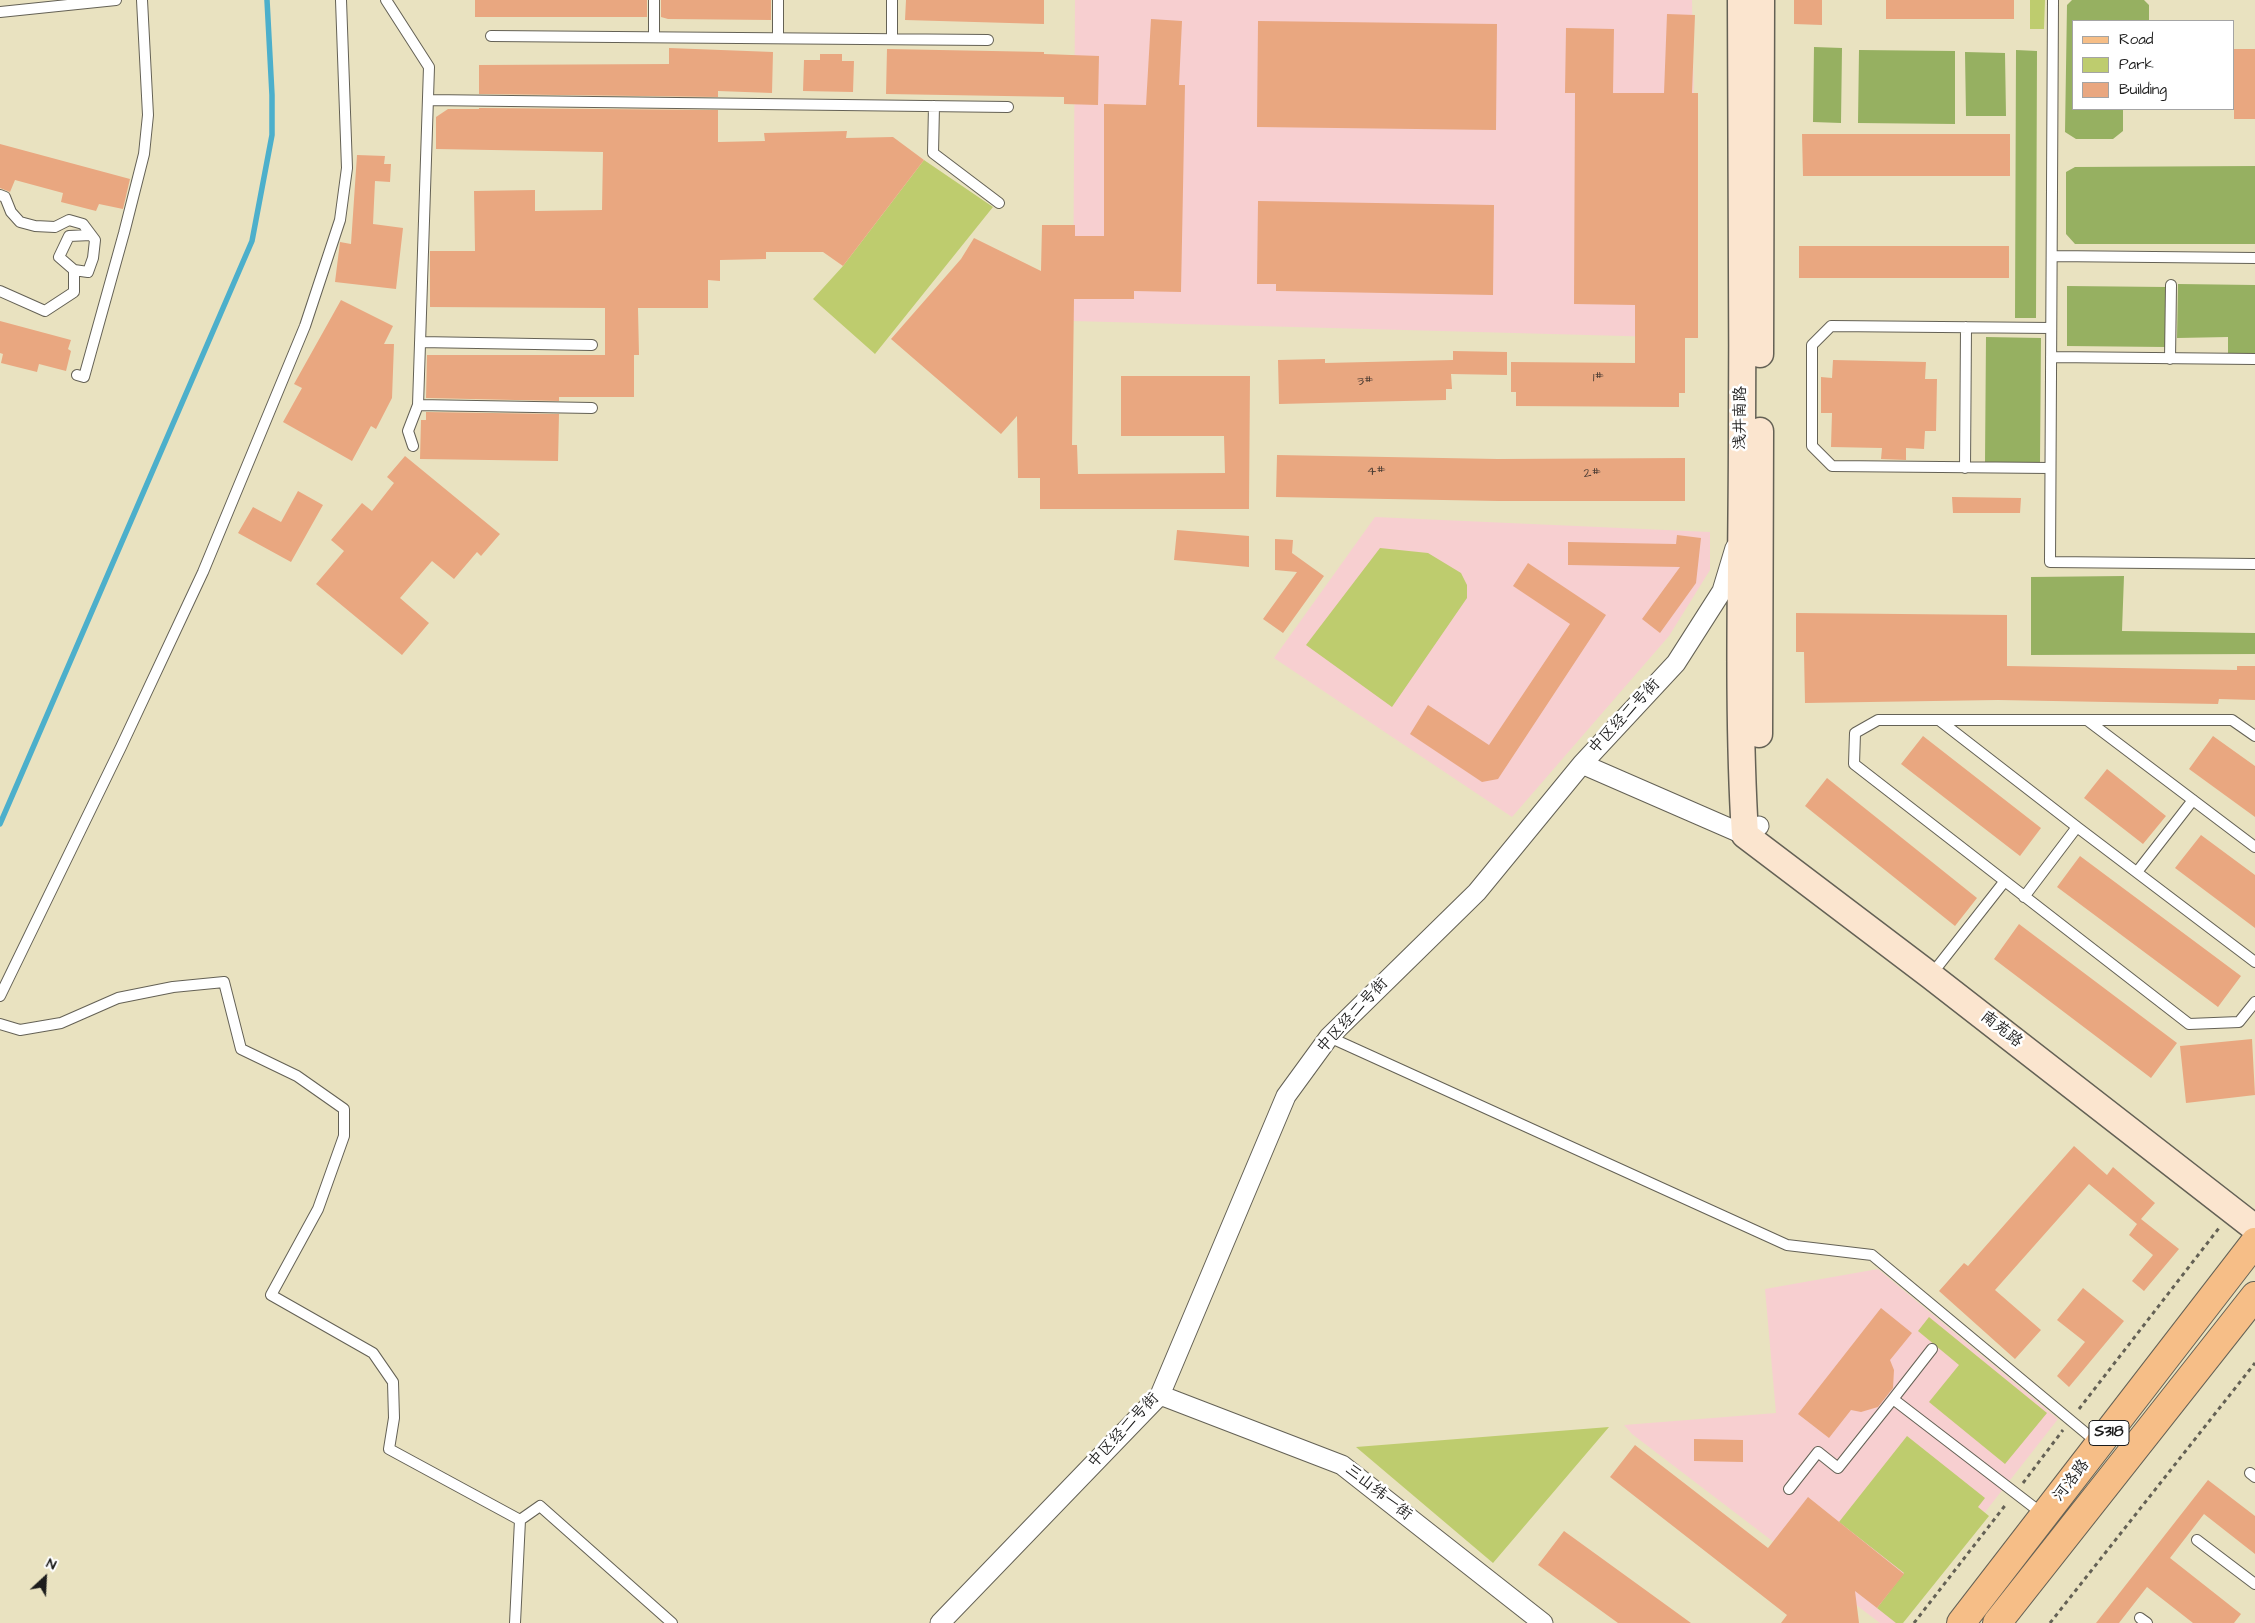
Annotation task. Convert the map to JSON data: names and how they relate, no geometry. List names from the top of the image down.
{
  "streets": {
    "main road": ["S318", "河洛路"],
    "street": [
      "浅井南路",
      "中区经二号街",
      "南苑路",
      "三山纬一街"
    ]
  },
  "crossings": [
    ["浅井南路", "中区经二号街"],
    ["浅井南路", "南苑路"],
    ["中区经二号街", "三山纬一街"]
  ],
  "house_numbers": [
    "1#",
    "3#",
    "4#",
    "2#"
  ],
  "legend": ["Road", "Park", "Building"],
  "north": "top right"
}
